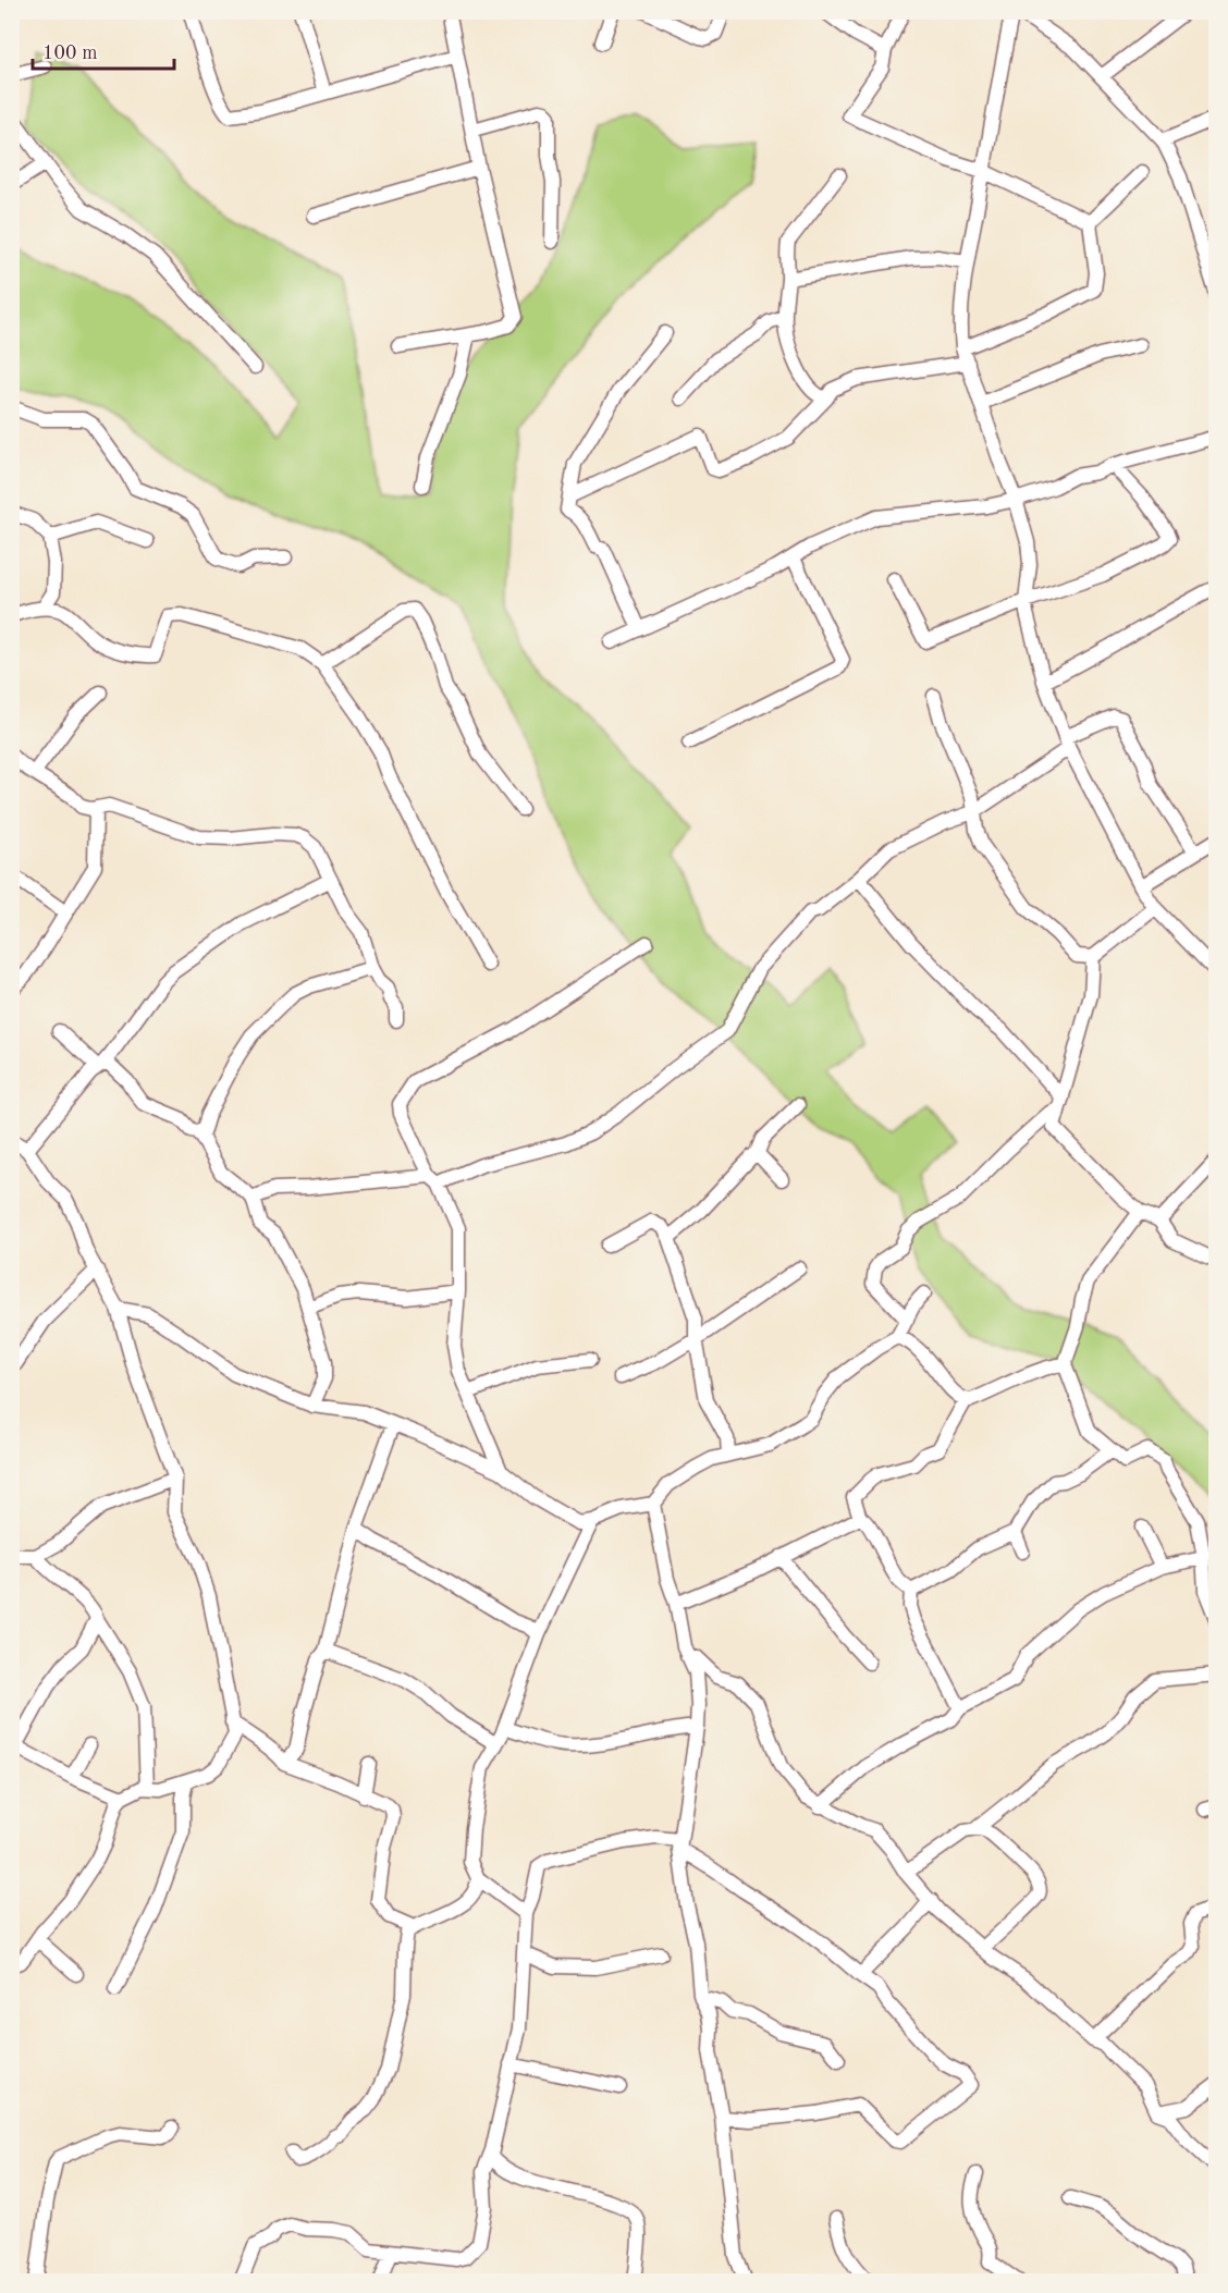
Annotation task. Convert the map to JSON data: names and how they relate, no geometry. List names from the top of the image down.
{
  "scale_bar": "100 m"
}
